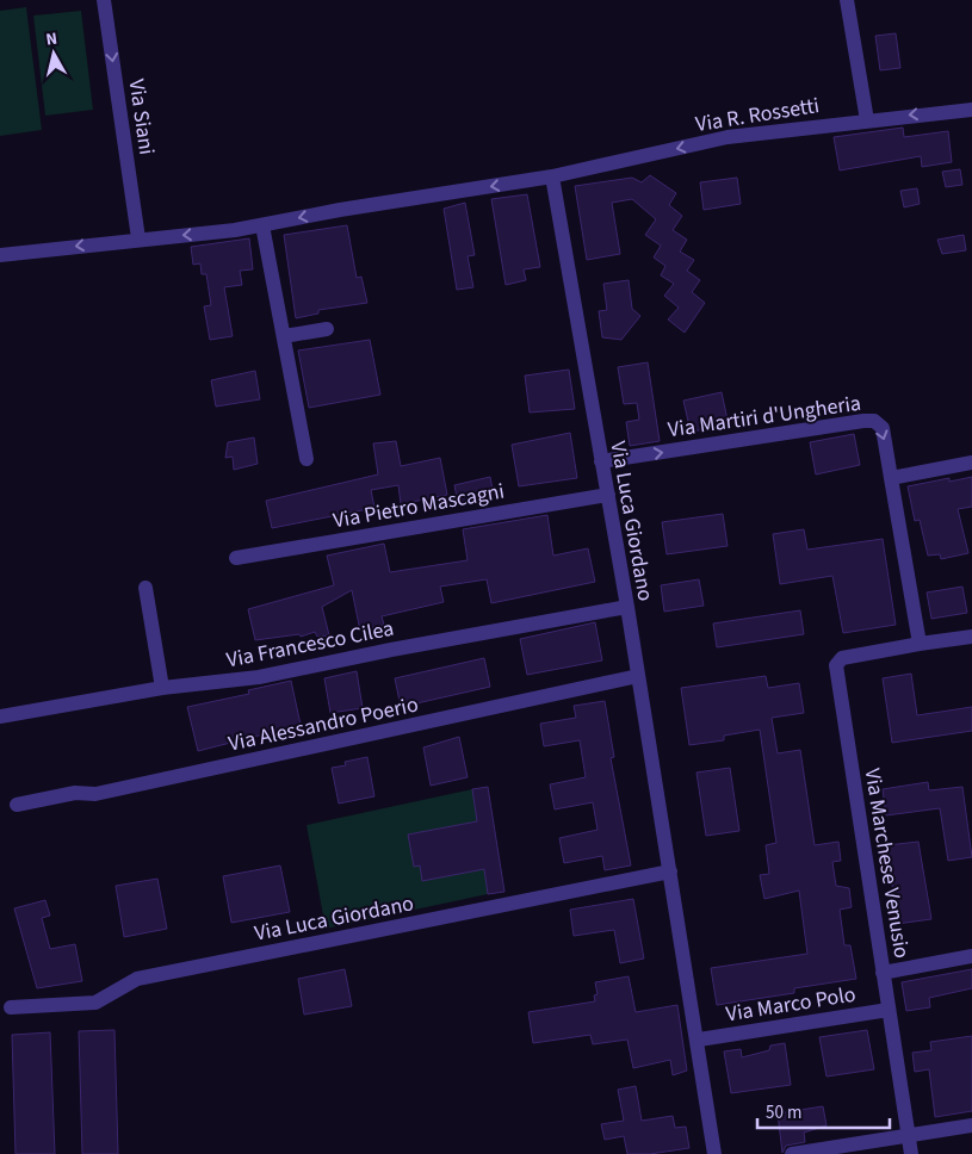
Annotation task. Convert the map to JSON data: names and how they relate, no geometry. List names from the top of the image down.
{
  "streets": {
    "street": [
      "Via R. Rossetti",
      "Via Siani",
      "Via Martiri d'Ungheria",
      "Via Pietro Mascagni",
      "Via Luca Giordano",
      "Via Francesco Cilea",
      "Via Alessandro Poerio",
      "Via Marchese Venusio",
      "Via Marco Polo"
    ]
  },
  "crossings": [
    ["Via R. Rossetti", "Via Siani"],
    ["Via R. Rossetti", "Via Luca Giordano"],
    ["Via Martiri d'Ungheria", "Via Luca Giordano"],
    ["Via Martiri d'Ungheria", "Via Marchese Venusio"],
    ["Via Pietro Mascagni", "Via Luca Giordano"],
    ["Via Luca Giordano", "Via Francesco Cilea"],
    ["Via Luca Giordano", "Via Alessandro Poerio"],
    ["Via Luca Giordano", "Via Marco Polo"],
    ["Via Marchese Venusio", "Via Marco Polo"]
  ],
  "one_way": ["Via R. Rossetti", "Via Siani", "Via Martiri d'Ungheria"],
  "scale_bar": "50 m",
  "north": "top"
}
